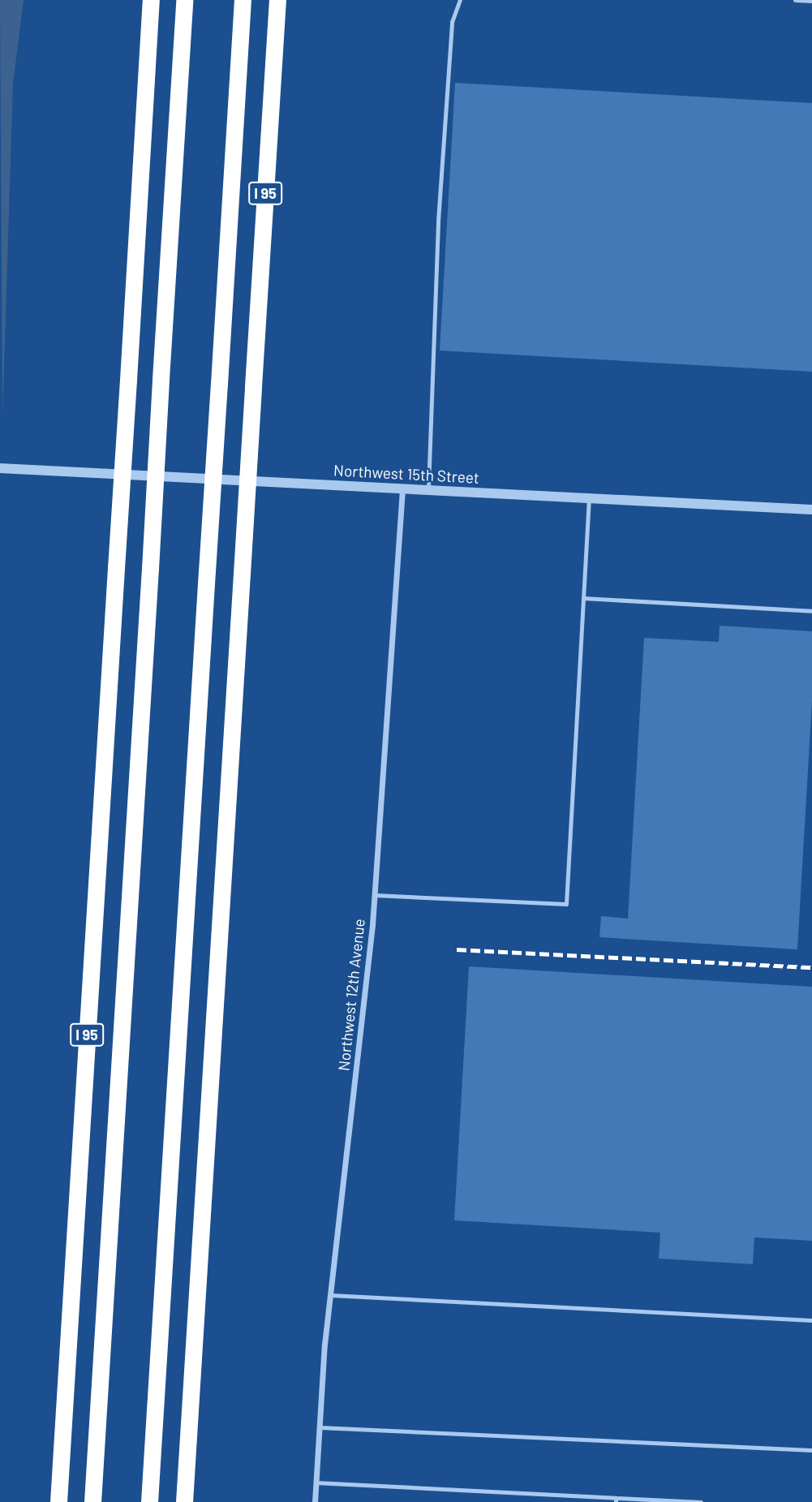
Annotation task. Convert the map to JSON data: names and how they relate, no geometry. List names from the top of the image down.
{
  "streets": {
    "highway": ["I 95"],
    "street": ["Northwest 15th Street", "Northwest 12th Avenue"]
  },
  "crossings": [
    ["Northwest 15th Street", "Northwest 12th Avenue"]
  ]
}
